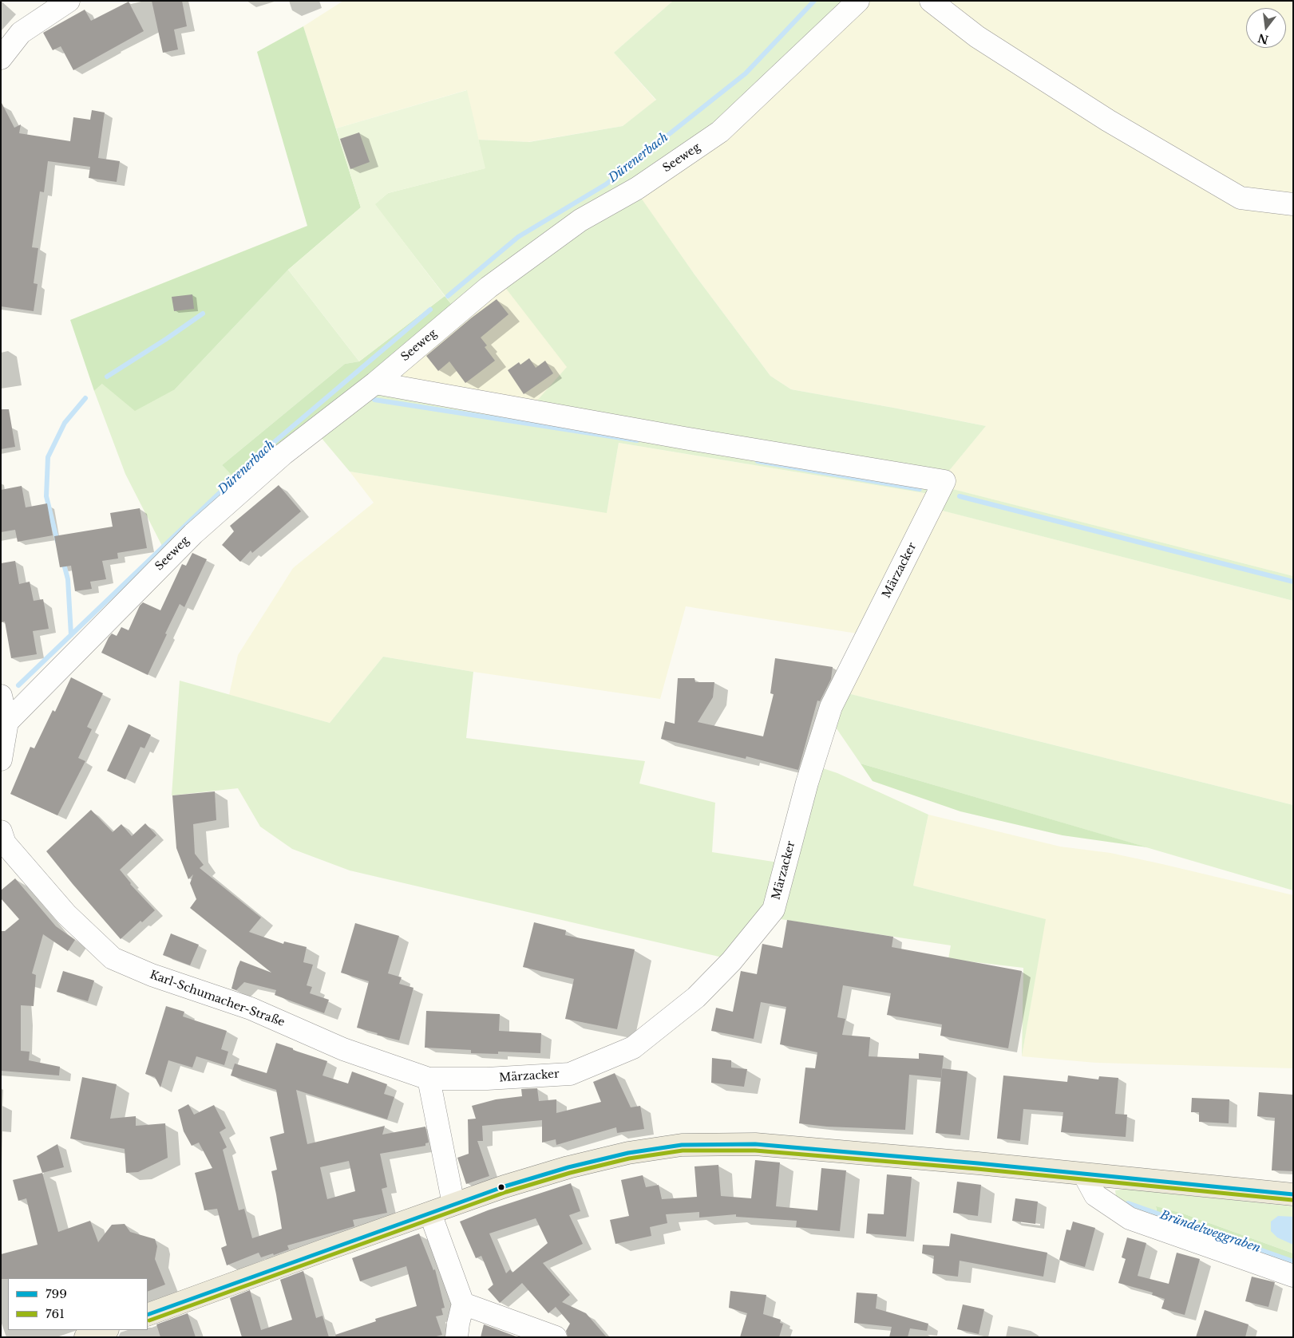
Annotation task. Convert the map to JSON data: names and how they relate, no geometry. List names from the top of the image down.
{
  "streets": {
    "street": ["Seeweg", "Märzacker", "Karl-Schumacher-Straße"]
  },
  "crossings": [
    ["Seeweg", "Märzacker"],
    ["Märzacker", "Karl-Schumacher-Straße"]
  ],
  "water": ["Dürenerbach", "Bründelweggraben"],
  "lines": ["transit line 799", "transit line 761"],
  "legend": ["799", "761"],
  "north": "bottom"
}
